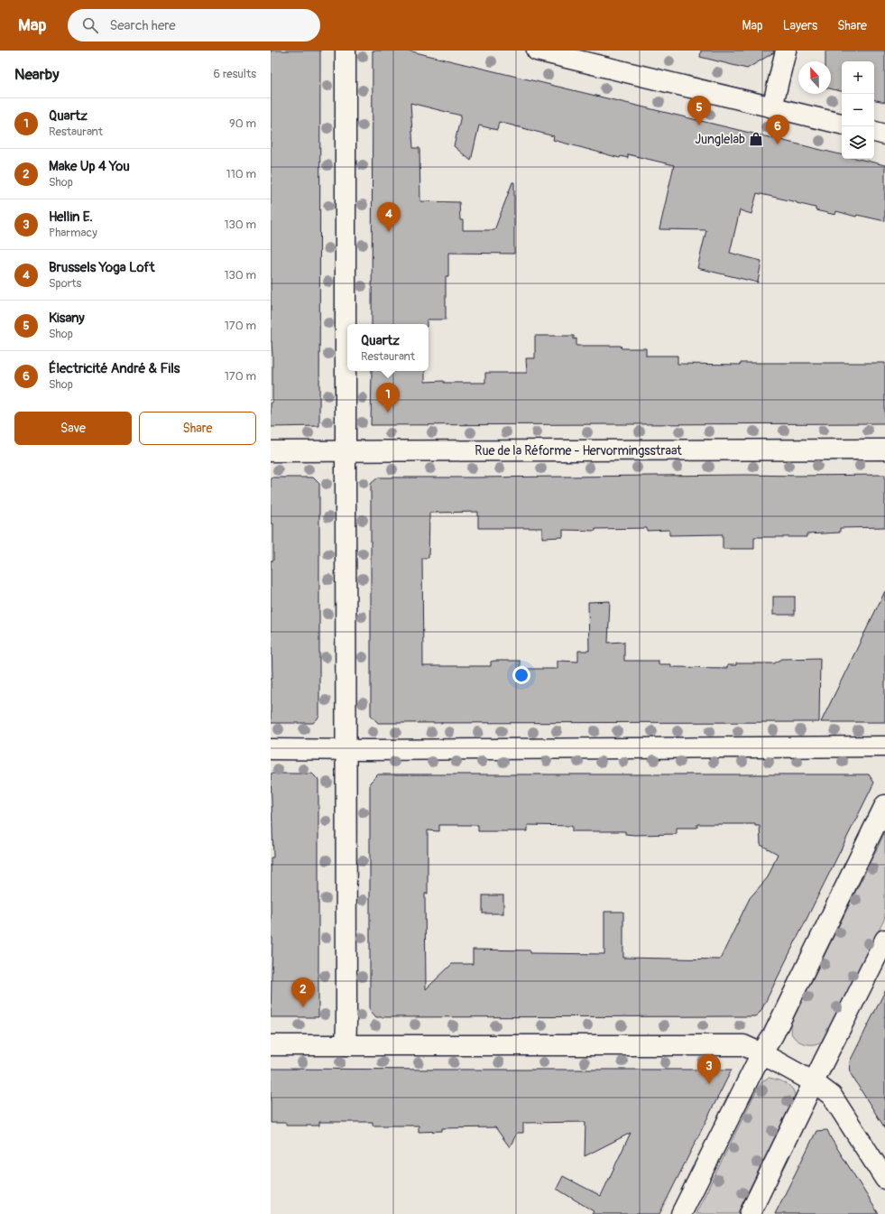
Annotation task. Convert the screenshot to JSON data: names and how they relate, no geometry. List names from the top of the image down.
{
  "streets": {
    "street": ["Rue de la Réforme - Hervormingsstraat"]
  },
  "places": {
    "shop": ["Junglelab"]
  },
  "north": "top",
  "page": {
    "header": "Map",
    "search": "Search here",
    "nav": ["Map", "Layers", "Share"],
    "heading": ["Nearby", "6 results"],
    "map_buttons": ["+", "−"],
    "pins": [
      "5",
      "6",
      "4",
      "1",
      "2",
      "3"
    ],
    "list": [
      {
        "mark": "1",
        "name": "Quartz",
        "note": "Restaurant",
        "value": "90 m"
      },
      {
        "mark": "2",
        "name": "Make Up 4 You",
        "note": "Shop",
        "value": "110 m"
      },
      {
        "mark": "3",
        "name": "Hellin E.",
        "note": "Pharmacy",
        "value": "130 m"
      },
      {
        "mark": "4",
        "name": "Brussels Yoga Loft",
        "note": "Sports",
        "value": "130 m"
      },
      {
        "mark": "5",
        "name": "Kisany",
        "note": "Shop",
        "value": "170 m"
      },
      {
        "mark": "6",
        "name": "Électricité André & Fils",
        "note": "Shop",
        "value": "170 m"
      }
    ],
    "popup": ["Quartz", "Restaurant"],
    "buttons": ["Save", "Share"]
  }
}
